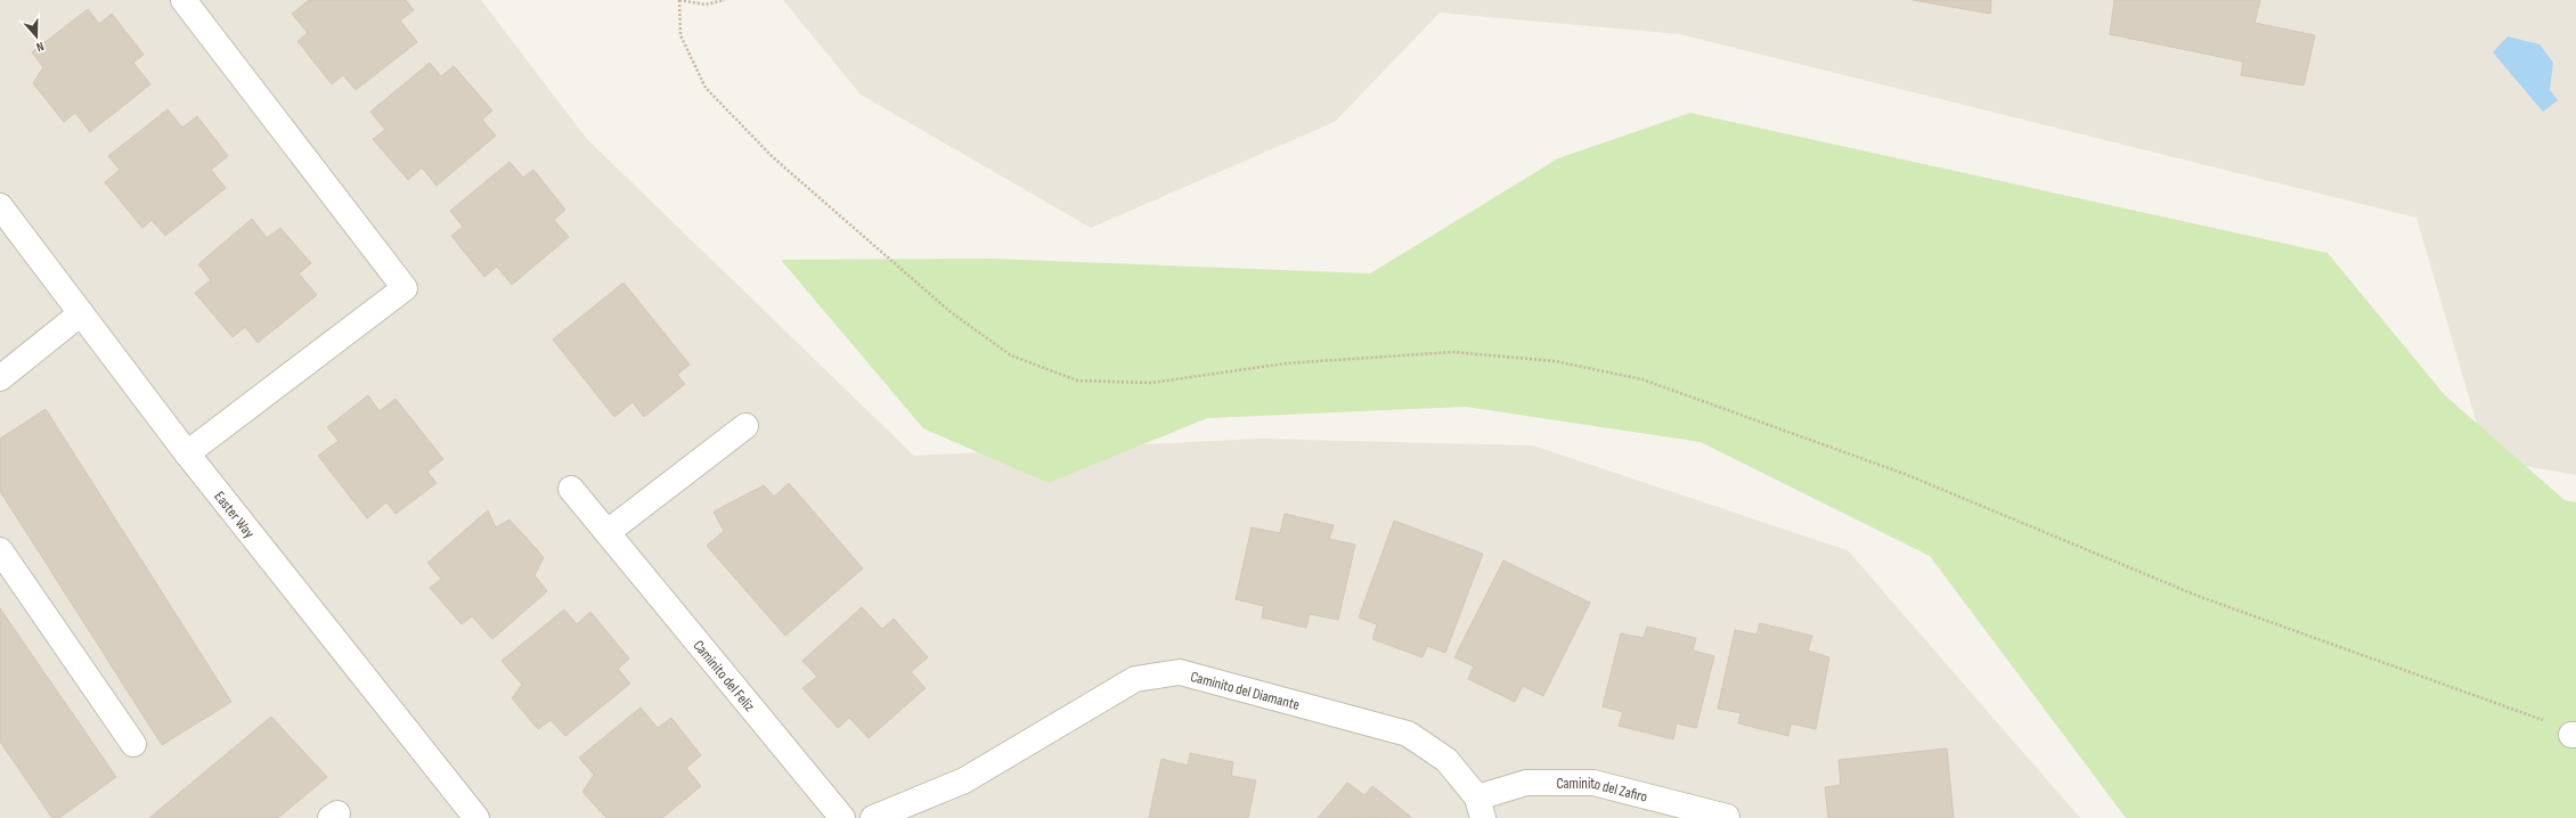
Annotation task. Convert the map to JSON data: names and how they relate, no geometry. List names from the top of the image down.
{
  "streets": {
    "street": [
      "Easter Way",
      "Caminito del Feliz",
      "Caminito del Diamante",
      "Caminito del Zafiro"
    ]
  },
  "crossings": [
    ["Caminito del Diamante", "Caminito del Zafiro"]
  ],
  "north": "bottom"
}
